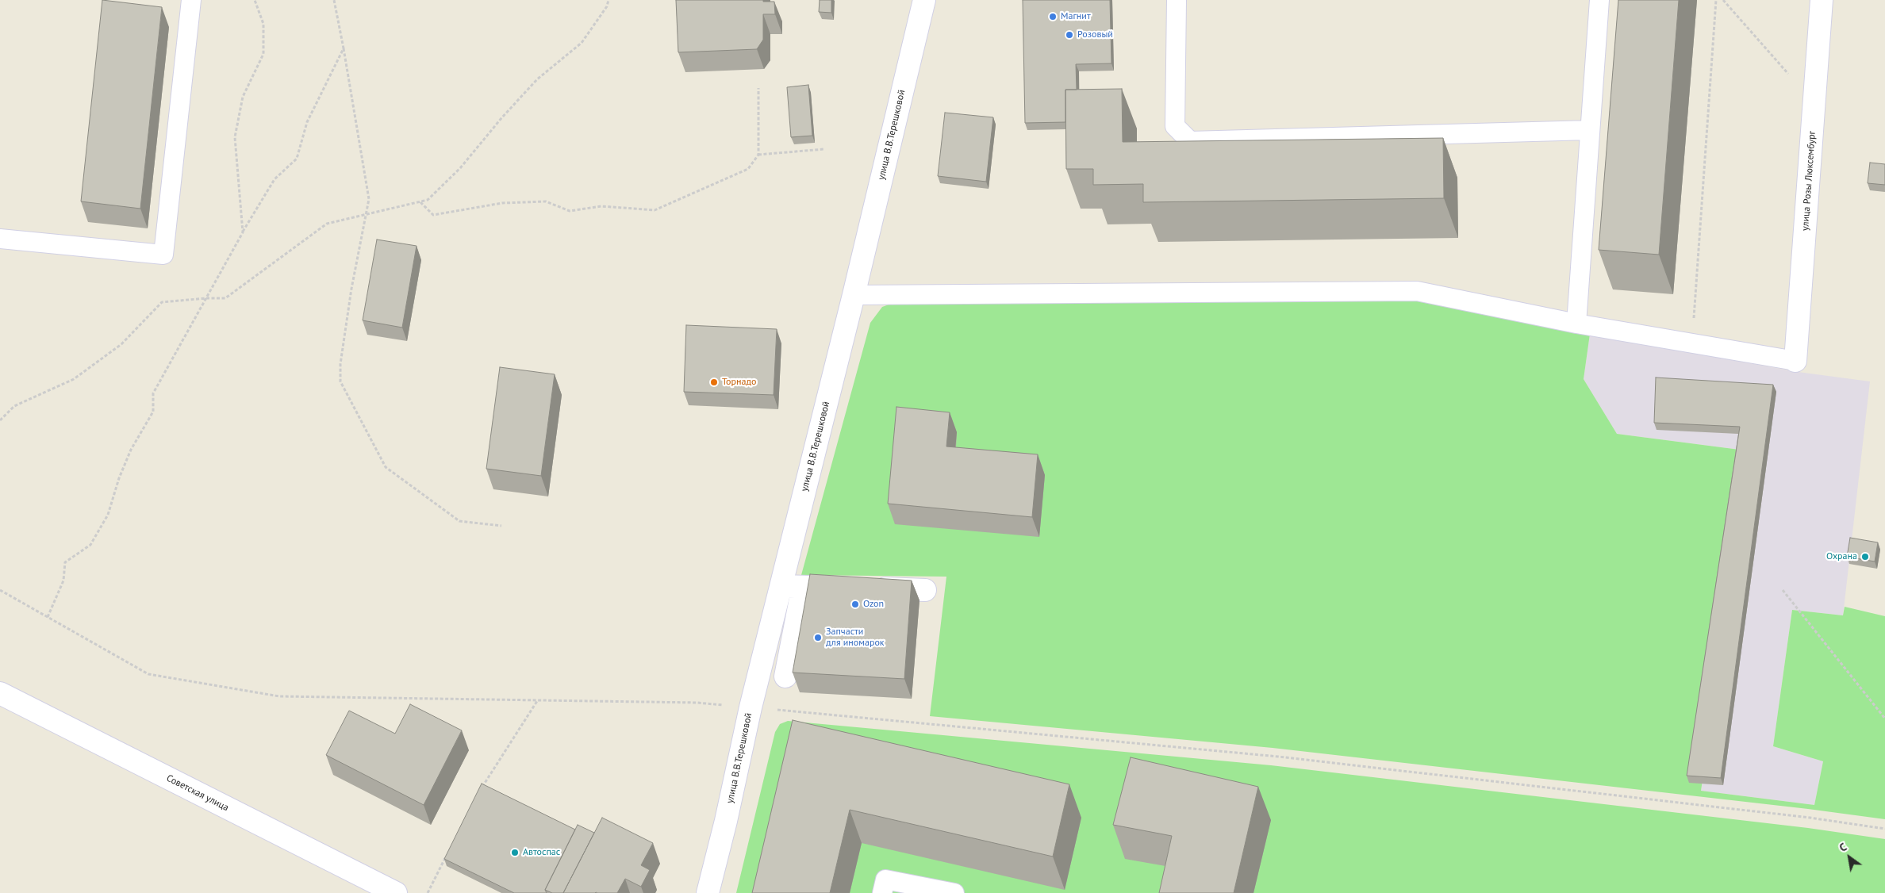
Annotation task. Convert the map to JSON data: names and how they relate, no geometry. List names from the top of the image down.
{
  "streets": {
    "street": ["улица В.В.Терешковой", "улица Розы Люксембург", "Советская улица"]
  },
  "places": [
    "Магнит",
    "Розовый",
    "Торнадо",
    "Охрана",
    "Ozon",
    "Запчасти для иномарок",
    "Автоспас"
  ],
  "north": "top left"
}
